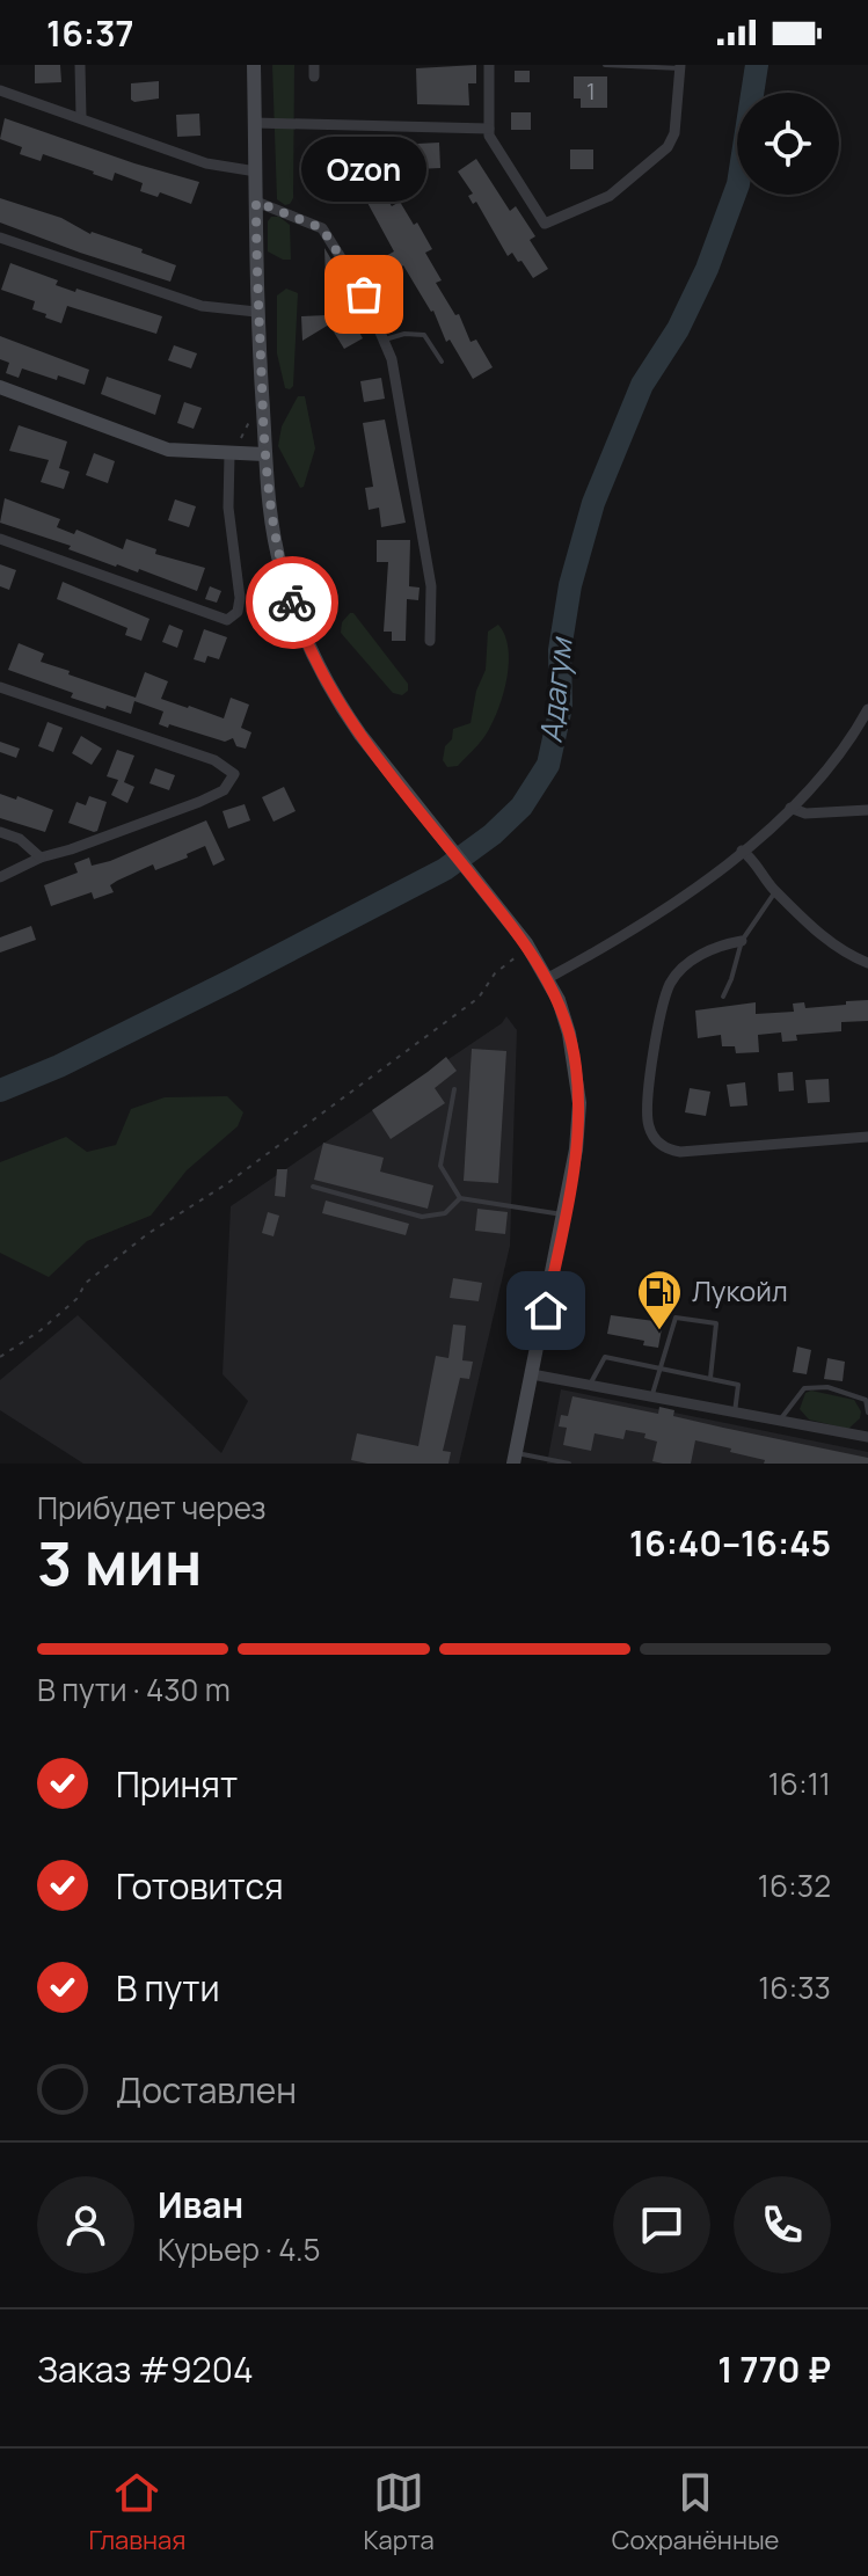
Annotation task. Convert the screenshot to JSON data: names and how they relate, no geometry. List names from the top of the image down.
{
  "water": ["Адагум"],
  "places": {
    "other": ["Ozon"],
    "fuel station": ["Лукойл"]
  },
  "house_numbers": ["1"],
  "page": {
    "status": "16:37",
    "bubble": "Ozon",
    "heading": ["3 мин", "Прибудет через", "16:40–16:45"],
    "panel": [
      "Иван",
      "Курьер · 4.5",
      "Заказ #9204",
      "1 770 ₽"
    ],
    "bar": "В пути · 430 m",
    "list": [
      ["Принят", "16:11"],
      ["Готовится", "16:32"],
      ["В пути", "16:33"],
      "Доставлен"
    ],
    "tabs": ["Главная", "Карта", "Сохранённые"]
  }
}
